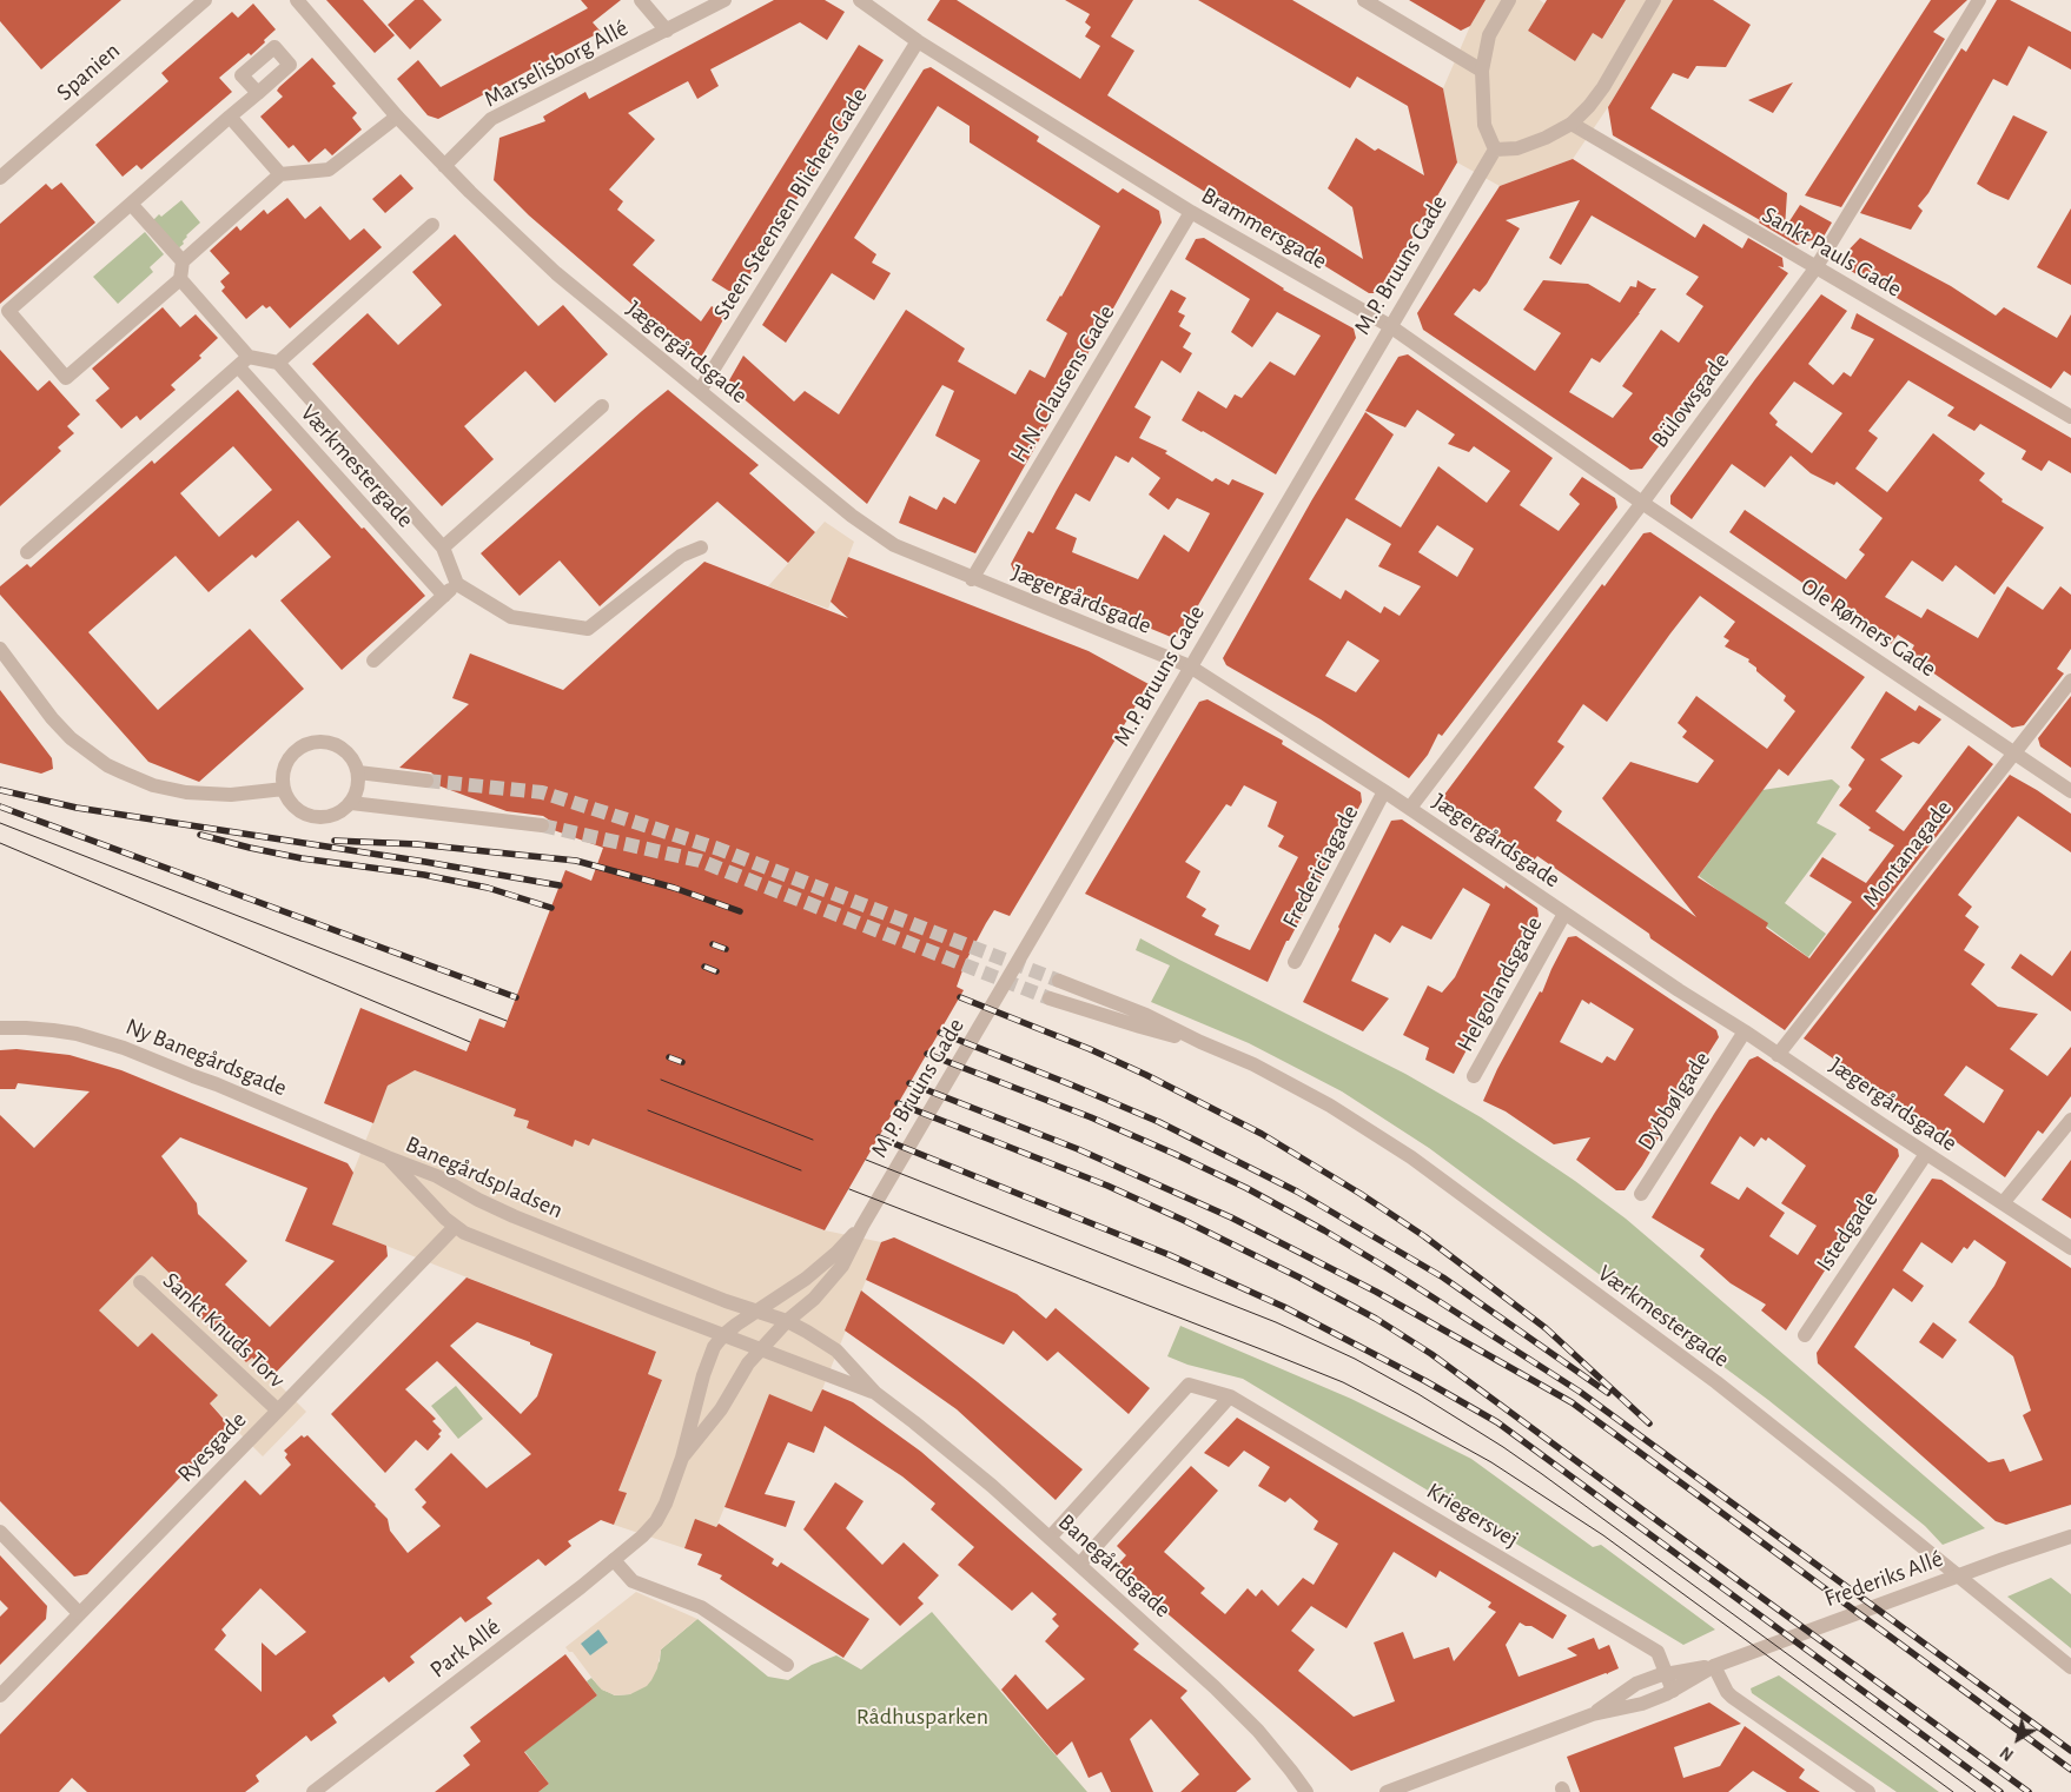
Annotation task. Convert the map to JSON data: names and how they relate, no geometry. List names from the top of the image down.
{
  "streets": {
    "street": [
      "Marselisborg Allé",
      "Spanien",
      "Steen Steensen Blichers Gade",
      "Brammersgade",
      "Sankt Pauls Gade",
      "M.P. Bruuns Gade",
      "Jægergårdsgade",
      "H.N. Clausens Gade",
      "Bülowsgade",
      "Værkmestergade",
      "Ole Rømers Gade",
      "Montanagade",
      "Fredericiagade",
      "Helgolandsgade",
      "Ny Banegårdsgade",
      "Dybbølgade",
      "Banegårdspladsen",
      "Istedgade",
      "Sankt Knuds Torv",
      "Ryesgade",
      "Kriegersvej",
      "Banegårdsgade",
      "Frederiks Allé",
      "Park Allé"
    ]
  },
  "crossings": [
    ["Marselisborg Allé", "Jægergårdsgade"],
    ["Steen Steensen Blichers Gade", "Brammersgade"],
    ["Steen Steensen Blichers Gade", "Jægergårdsgade"],
    ["Brammersgade", "M.P. Bruuns Gade"],
    ["Brammersgade", "H.N. Clausens Gade"],
    ["Brammersgade", "Bülowsgade"],
    ["Brammersgade", "Ole Rømers Gade"],
    ["Sankt Pauls Gade", "Bülowsgade"],
    ["M.P. Bruuns Gade", "Jægergårdsgade"],
    ["Jægergårdsgade", "H.N. Clausens Gade"],
    ["Jægergårdsgade", "Bülowsgade"],
    ["Jægergårdsgade", "Montanagade"],
    ["Jægergårdsgade", "Fredericiagade"],
    ["Jægergårdsgade", "Helgolandsgade"],
    ["Jægergårdsgade", "Dybbølgade"],
    ["Jægergårdsgade", "Istedgade"],
    ["Bülowsgade", "Ole Rømers Gade"],
    ["Ole Rømers Gade", "Montanagade"],
    ["Ny Banegårdsgade", "Banegårdspladsen"],
    ["Banegårdspladsen", "Ryesgade"],
    ["Banegårdspladsen", "Banegårdsgade"],
    ["Sankt Knuds Torv", "Ryesgade"],
    ["Kriegersvej", "Banegårdsgade"],
    ["Kriegersvej", "Frederiks Allé"]
  ],
  "parks": ["Rådhusparken"],
  "north": "bottom left"
}
